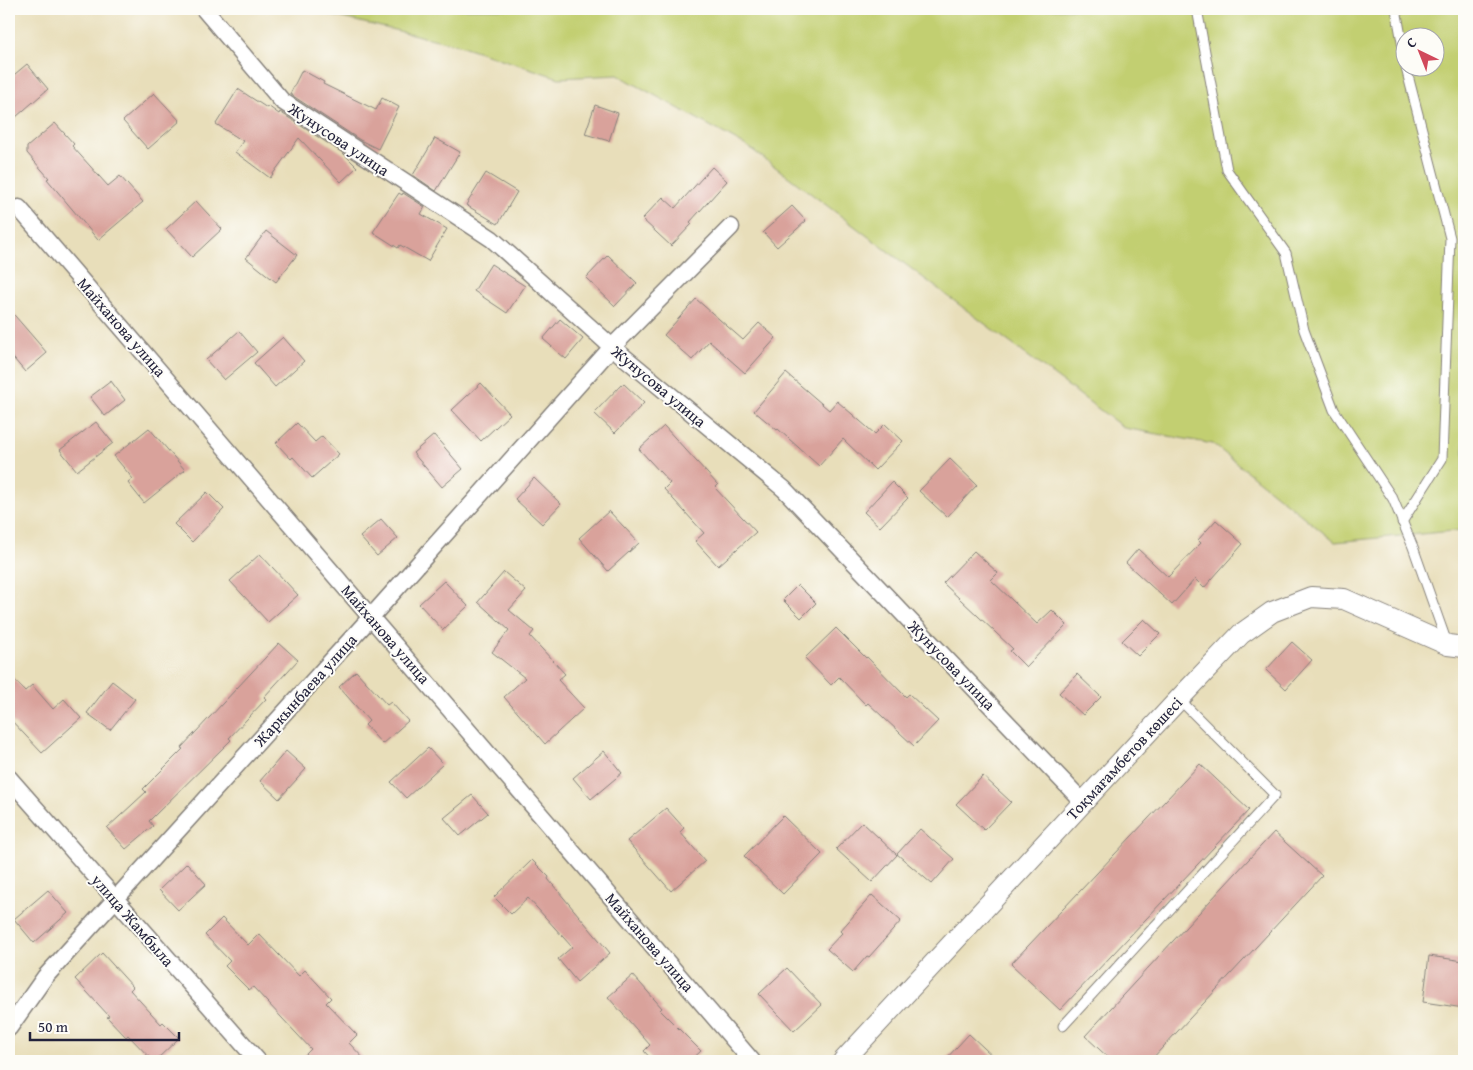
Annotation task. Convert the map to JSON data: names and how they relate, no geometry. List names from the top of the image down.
{
  "streets": {
    "street": [
      "Жунусова улица",
      "Майханова улица",
      "Жаркынбаева улица",
      "Тоқмағамбетов көшесі",
      "улица Жамбыла"
    ]
  },
  "crossings": [
    ["Жунусова улица", "Жаркынбаева улица"],
    ["Жунусова улица", "Тоқмағамбетов көшесі"],
    ["Майханова улица", "Жаркынбаева улица"],
    ["Жаркынбаева улица", "улица Жамбыла"]
  ],
  "scale_bar": "50 m",
  "north": "top left"
}
